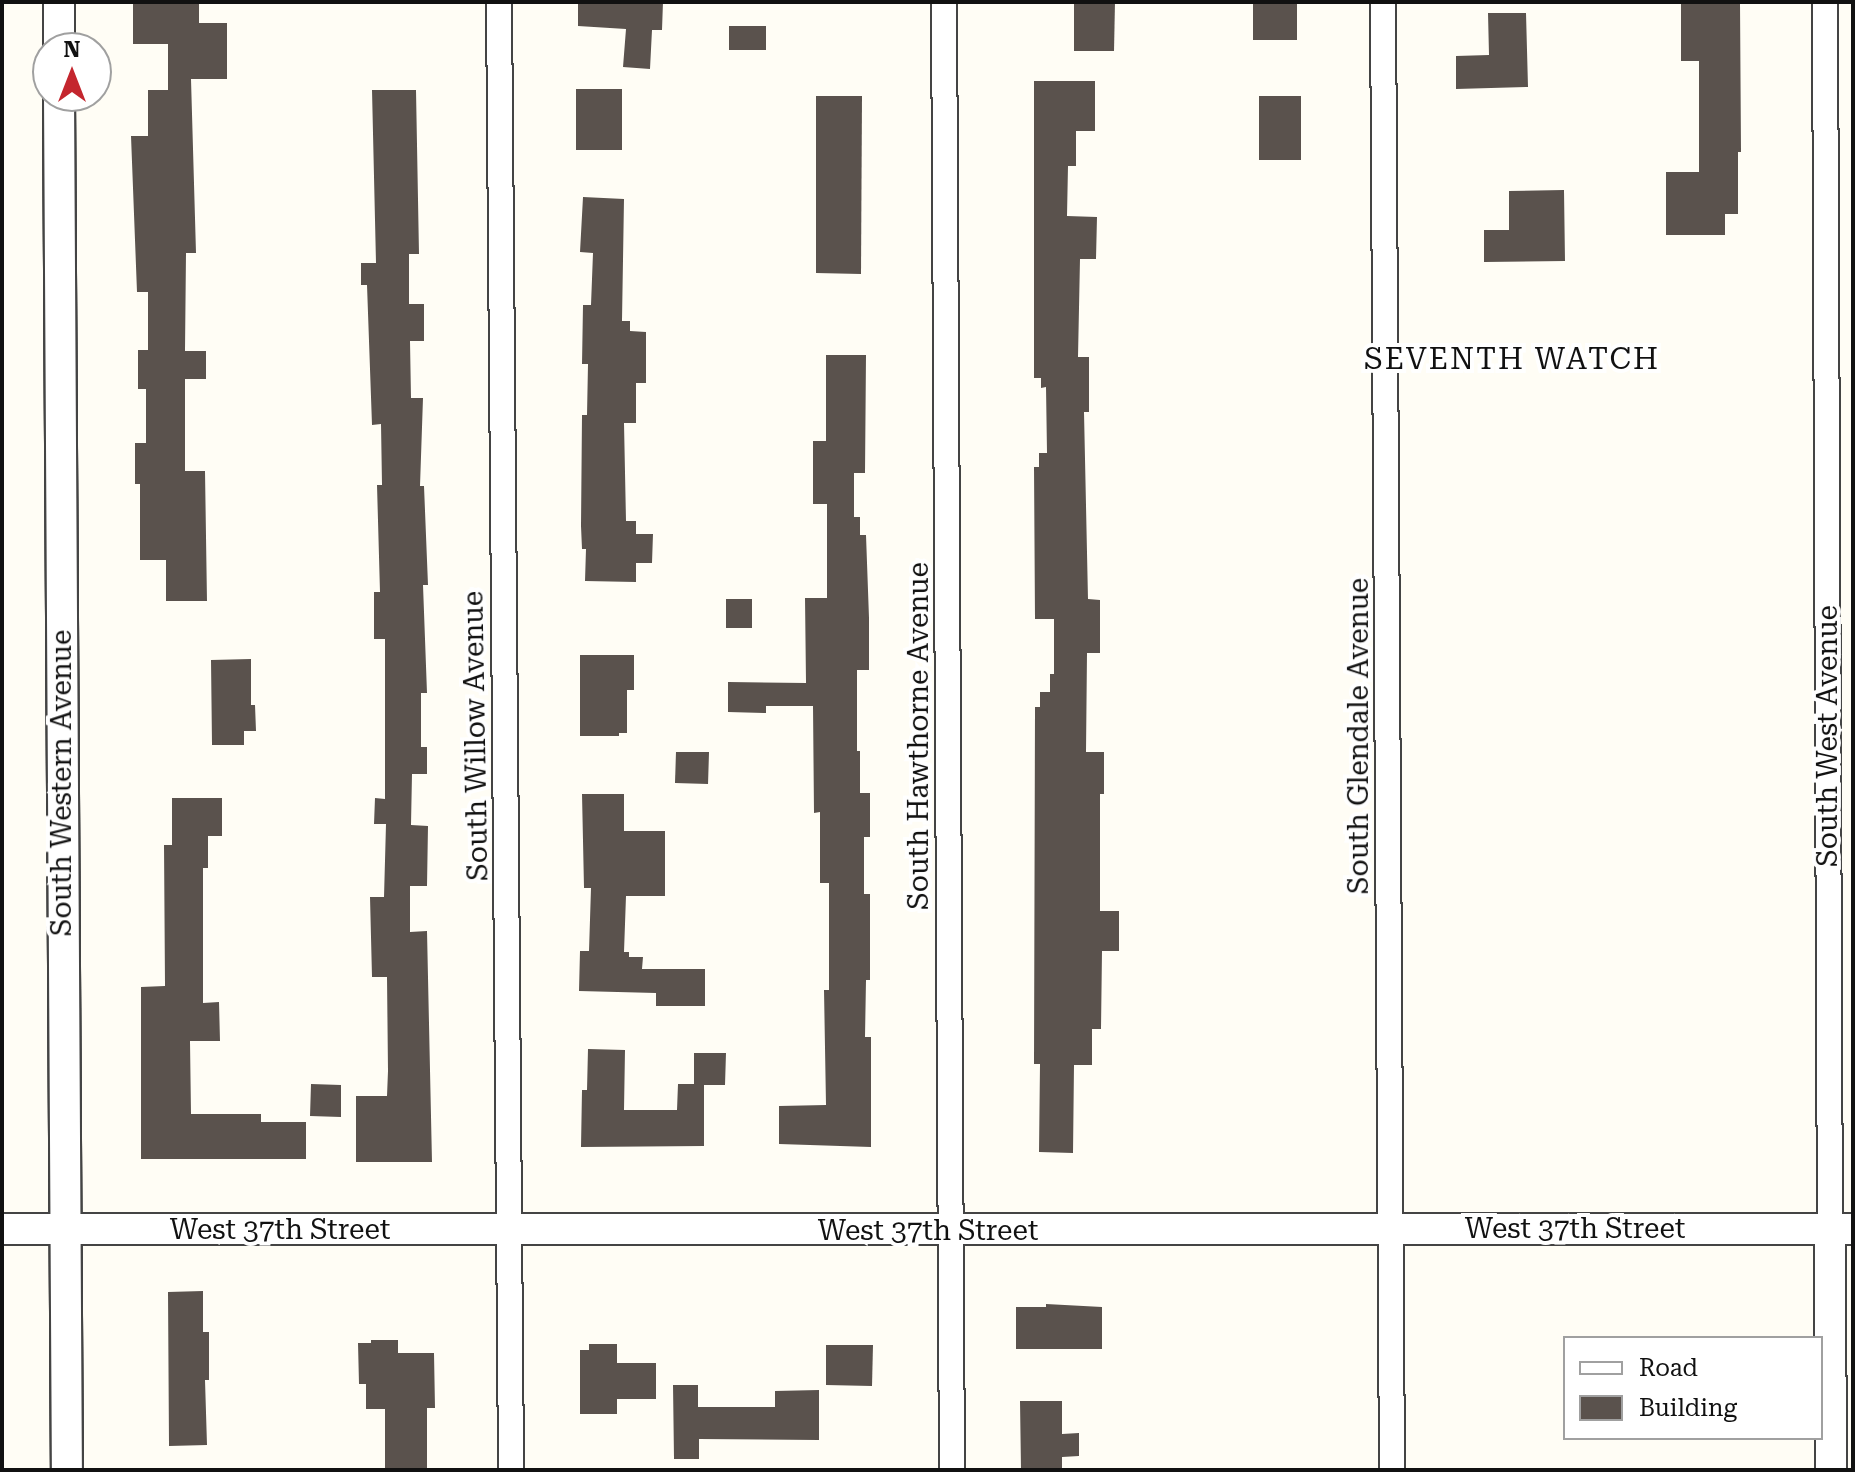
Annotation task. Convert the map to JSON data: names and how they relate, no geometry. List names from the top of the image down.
{
  "streets": {
    "street": [
      "South Willow Avenue",
      "South Hawthorne Avenue",
      "South Glendale Avenue",
      "South West Avenue",
      "South Western Avenue",
      "West 37th Street"
    ]
  },
  "crossings": [
    ["South Willow Avenue", "West 37th Street"],
    ["South Hawthorne Avenue", "West 37th Street"],
    ["South Glendale Avenue", "West 37th Street"],
    ["South West Avenue", "West 37th Street"],
    ["South Western Avenue", "West 37th Street"]
  ],
  "districts": ["SEVENTH WATCH"],
  "legend": ["Road", "Building"],
  "north": "top"
}
